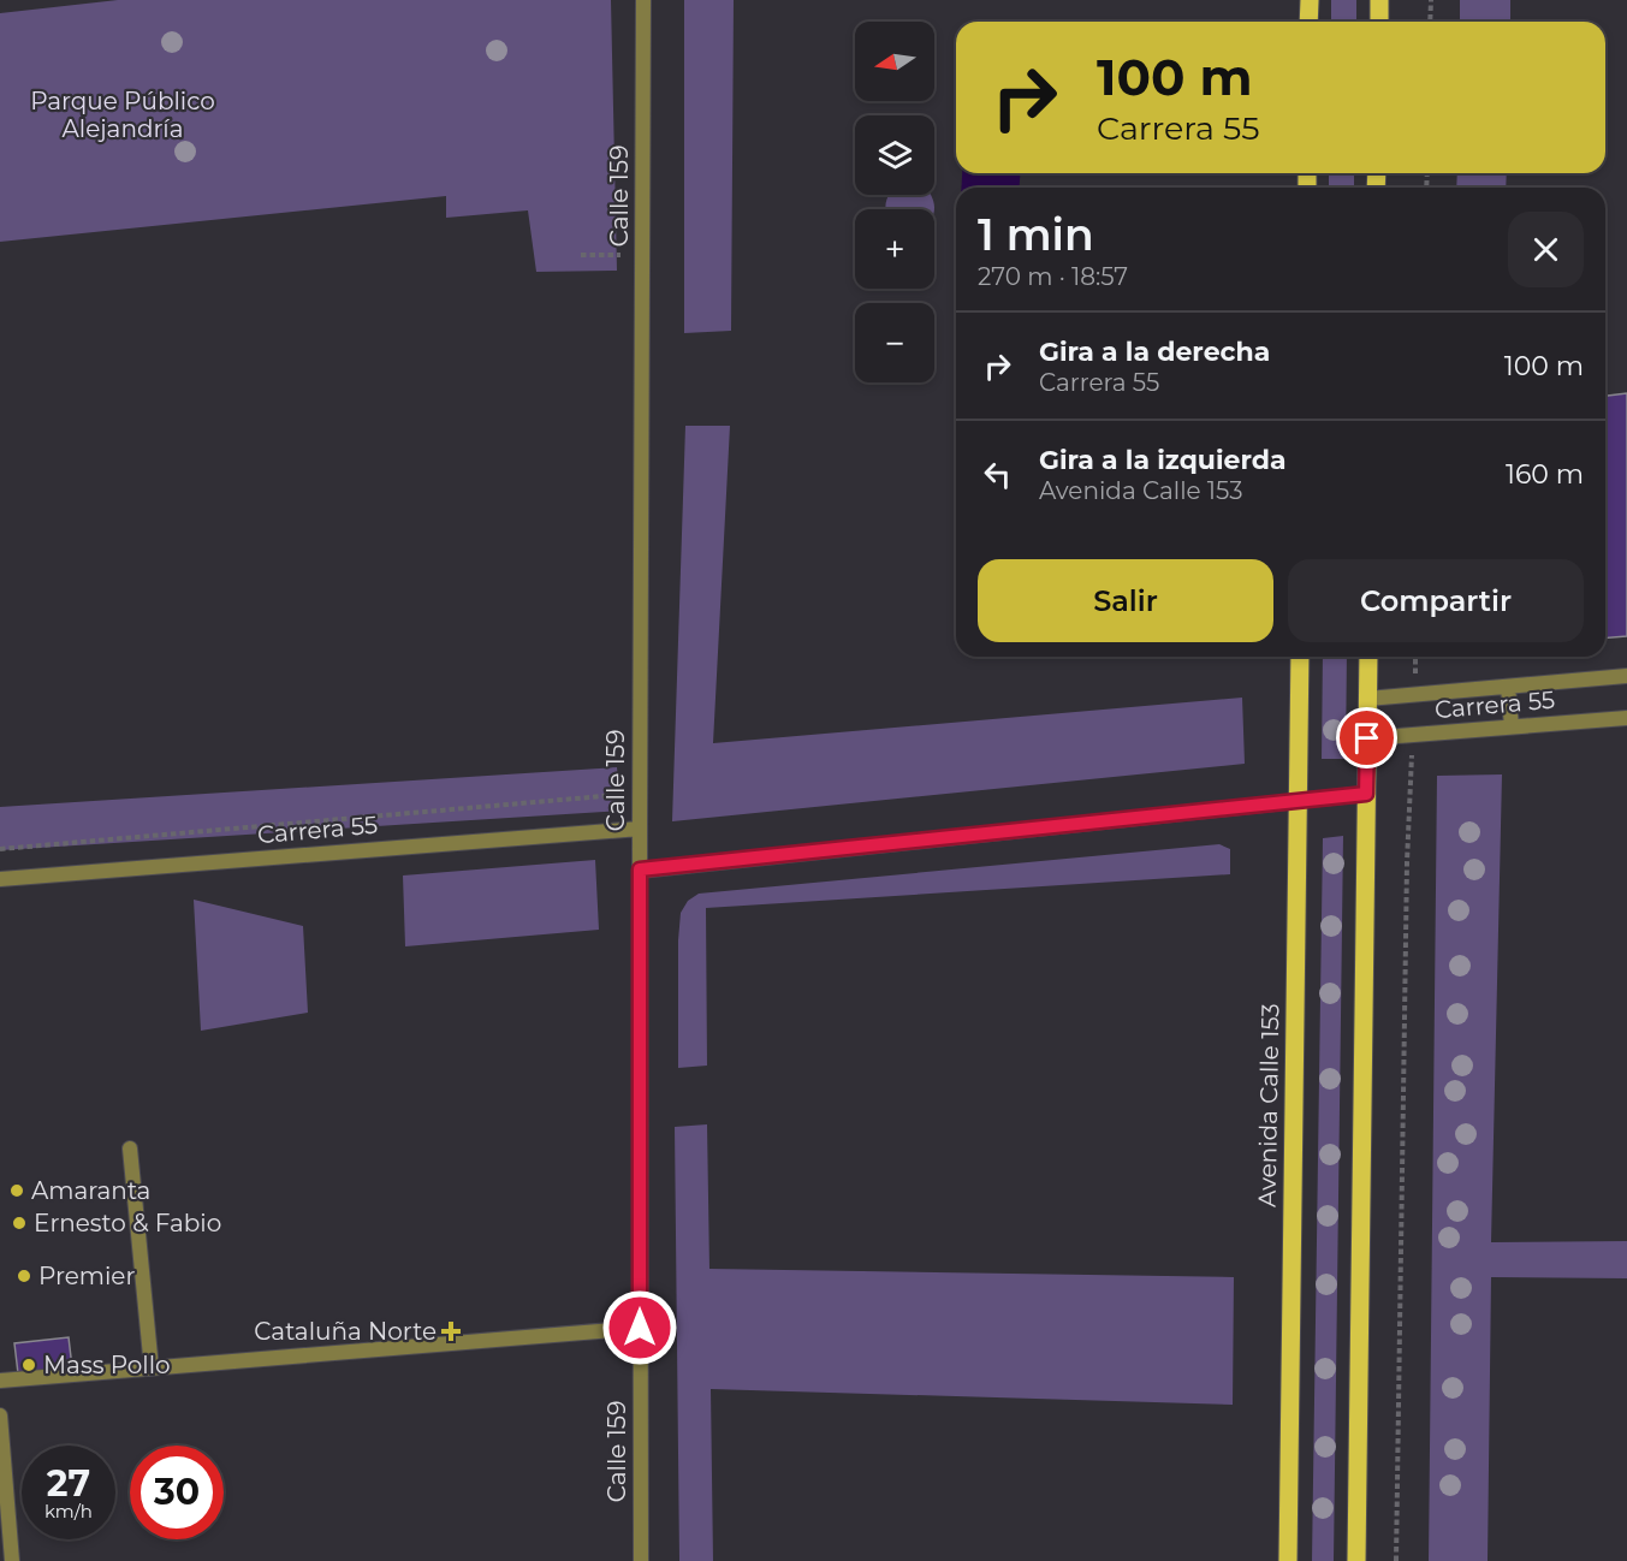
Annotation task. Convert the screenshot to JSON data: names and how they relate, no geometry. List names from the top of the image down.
{
  "streets": {
    "main road": ["Avenida Calle 153"],
    "street": ["Calle 159", "Carrera 55"]
  },
  "crossings": [
    ["Calle 159", "Carrera 55"]
  ],
  "parks": ["Parque Público Alejandría"],
  "places": {
    "other": [
      "Amaranta",
      "Ernesto & Fabio",
      "Premier",
      "Mass Pollo"
    ],
    "health": ["Cataluña Norte"]
  },
  "north": "left",
  "page": {
    "map_buttons": ["+", "−"],
    "turn": ["100 m", "Carrera 55"],
    "heading": ["1 min", "270 m · 18:57"],
    "list": [
      {
        "name": "Gira a la derecha",
        "note": "Carrera 55",
        "value": "100 m"
      },
      {
        "name": "Gira a la izquierda",
        "note": "Avenida Calle 153",
        "value": "160 m"
      }
    ],
    "buttons": ["Salir", "Compartir"],
    "speed": "27 km/h",
    "limit": "30"
  }
}
